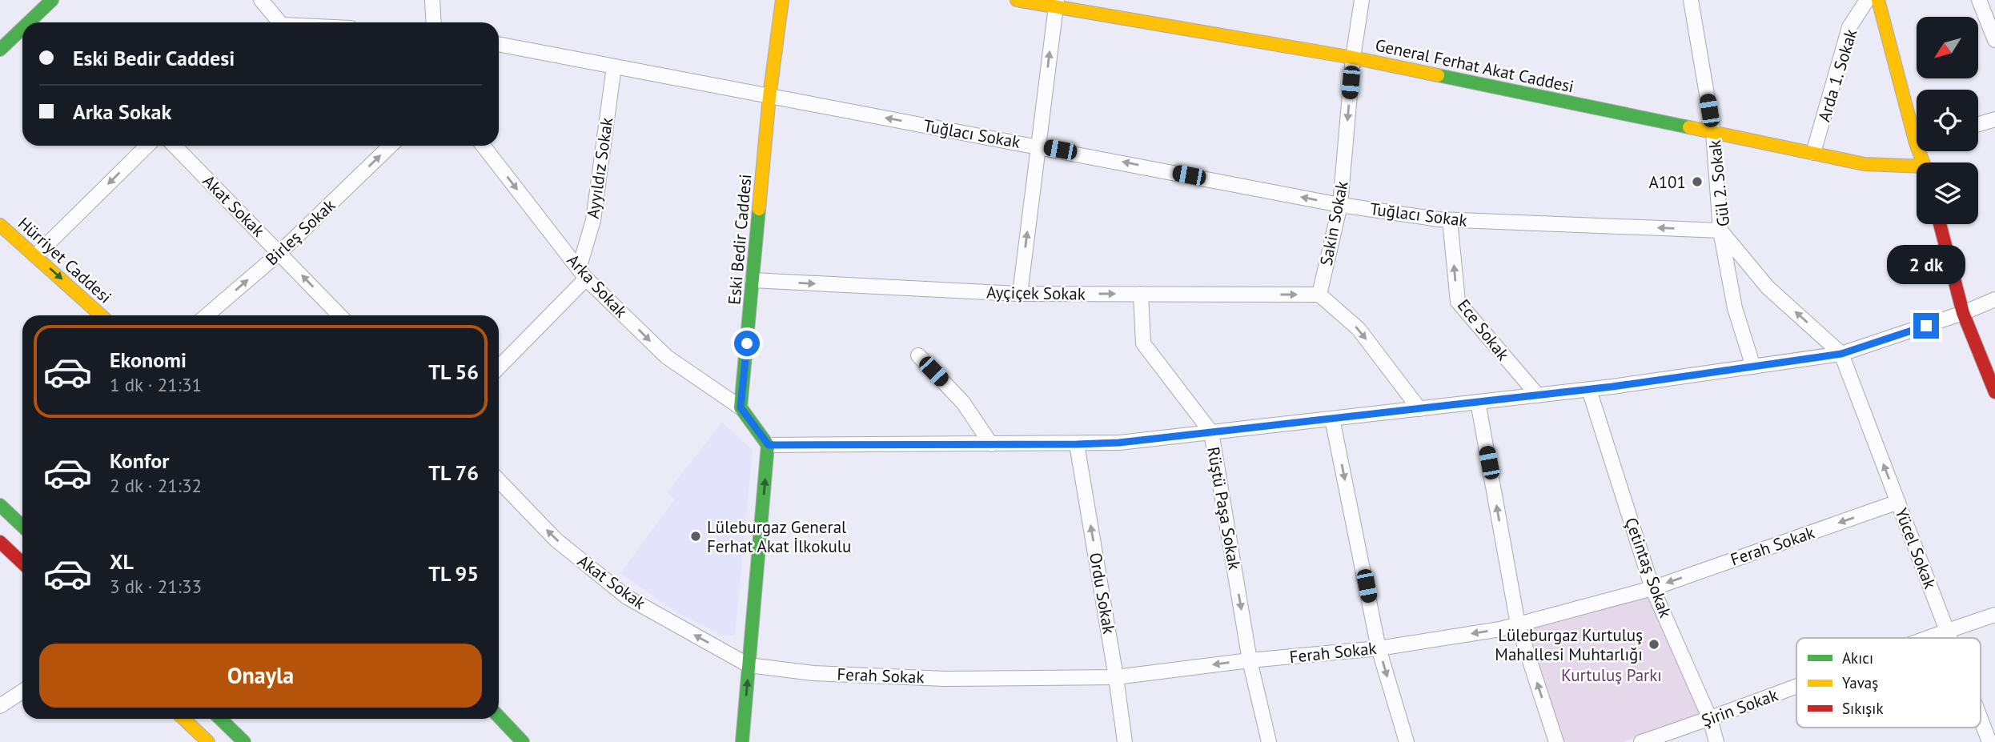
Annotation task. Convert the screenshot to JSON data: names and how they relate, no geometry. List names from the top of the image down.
{
  "streets": {
    "main road": ["General Ferhat Akat Caddesi", "Eski Bedir Caddesi", "Hürriyet Caddesi"],
    "street": [
      "Arda 1. Sokak",
      "Tuğlacı Sokak",
      "Ayyıldız Sokak",
      "Gül 2. Sokak",
      "Akat Sokak",
      "Sakin Sokak",
      "Birleş Sokak",
      "Arka Sokak",
      "Ayçiçek Sokak",
      "Ece Sokak",
      "Rüştü Paşa Sokak",
      "Ferah Sokak",
      "Yücel Sokak",
      "Çetintaş Sokak",
      "Ordu Sokak",
      "Şirin Sokak"
    ]
  },
  "crossings": [
    ["General Ferhat Akat Caddesi", "Arda 1. Sokak"],
    ["General Ferhat Akat Caddesi", "Gül 2. Sokak"],
    ["General Ferhat Akat Caddesi", "Sakin Sokak"],
    ["Tuğlacı Sokak", "Ayyıldız Sokak"],
    ["Tuğlacı Sokak", "Gül 2. Sokak"],
    ["Tuğlacı Sokak", "Sakin Sokak"],
    ["Tuğlacı Sokak", "Eski Bedir Caddesi"],
    ["Tuğlacı Sokak", "Ece Sokak"],
    ["Ayyıldız Sokak", "Arka Sokak"],
    ["Gül 2. Sokak", "Yücel Sokak"],
    ["Akat Sokak", "Birleş Sokak"],
    ["Akat Sokak", "Ferah Sokak"],
    ["Sakin Sokak", "Ayçiçek Sokak"],
    ["Eski Bedir Caddesi", "Arka Sokak"],
    ["Eski Bedir Caddesi", "Ayçiçek Sokak"],
    ["Ayçiçek Sokak", "Rüştü Paşa Sokak"],
    ["Rüştü Paşa Sokak", "Ferah Sokak"],
    ["Ferah Sokak", "Yücel Sokak"],
    ["Ferah Sokak", "Çetintaş Sokak"],
    ["Ferah Sokak", "Ordu Sokak"],
    ["Yücel Sokak", "Şirin Sokak"],
    ["Çetintaş Sokak", "Şirin Sokak"]
  ],
  "one_way": [
    "Tuğlacı Sokak",
    "Gül 2. Sokak",
    "Akat Sokak",
    "Sakin Sokak",
    "Birleş Sokak",
    "Hürriyet Caddesi",
    "Arka Sokak",
    "Ayçiçek Sokak",
    "Ferah Sokak",
    "Yücel Sokak",
    "Ordu Sokak"
  ],
  "parks": ["Kurtuluş Parkı"],
  "places": ["A101", "Lüleburgaz General Ferhat Akat İlkokulu", "Lüleburgaz Kurtuluş Mahallesi Muhtarlığı"],
  "legend": ["Akıcı", "Yavaş", "Sıkışık"],
  "north": "bottom left",
  "page": {
    "banner": ["Eski Bedir Caddesi", "Arka Sokak"],
    "bubble": "2 dk",
    "list": [
      {
        "name": "Ekonomi",
        "note": "1 dk · 21:31",
        "value": "TL 56"
      },
      {
        "name": "Konfor",
        "note": "2 dk · 21:32",
        "value": "TL 76"
      },
      {
        "name": "XL",
        "note": "3 dk · 21:33",
        "value": "TL 95"
      }
    ],
    "buttons": "Onayla"
  }
}
